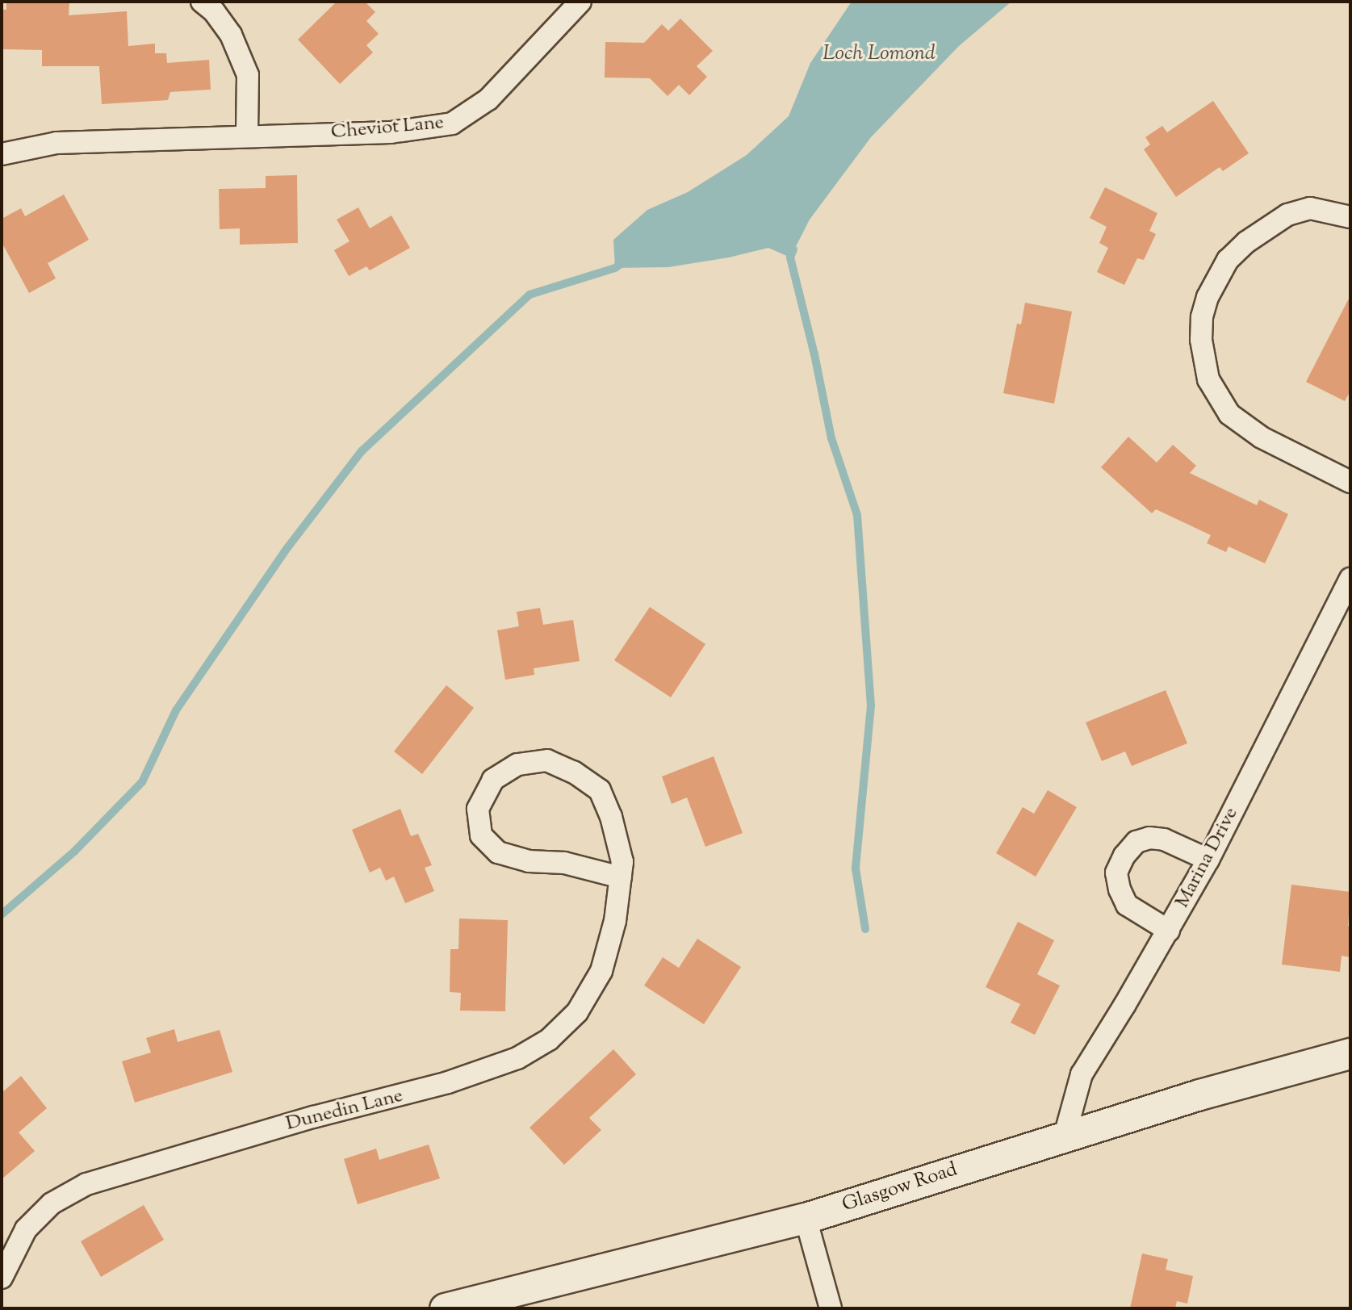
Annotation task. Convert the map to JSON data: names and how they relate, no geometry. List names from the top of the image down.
{
  "streets": {
    "street": [
      "Cheviot Lane",
      "Marina Drive",
      "Dunedin Lane",
      "Glasgow Road"
    ]
  },
  "crossings": [
    ["Marina Drive", "Glasgow Road"]
  ],
  "water": ["Loch Lomond"]
}
